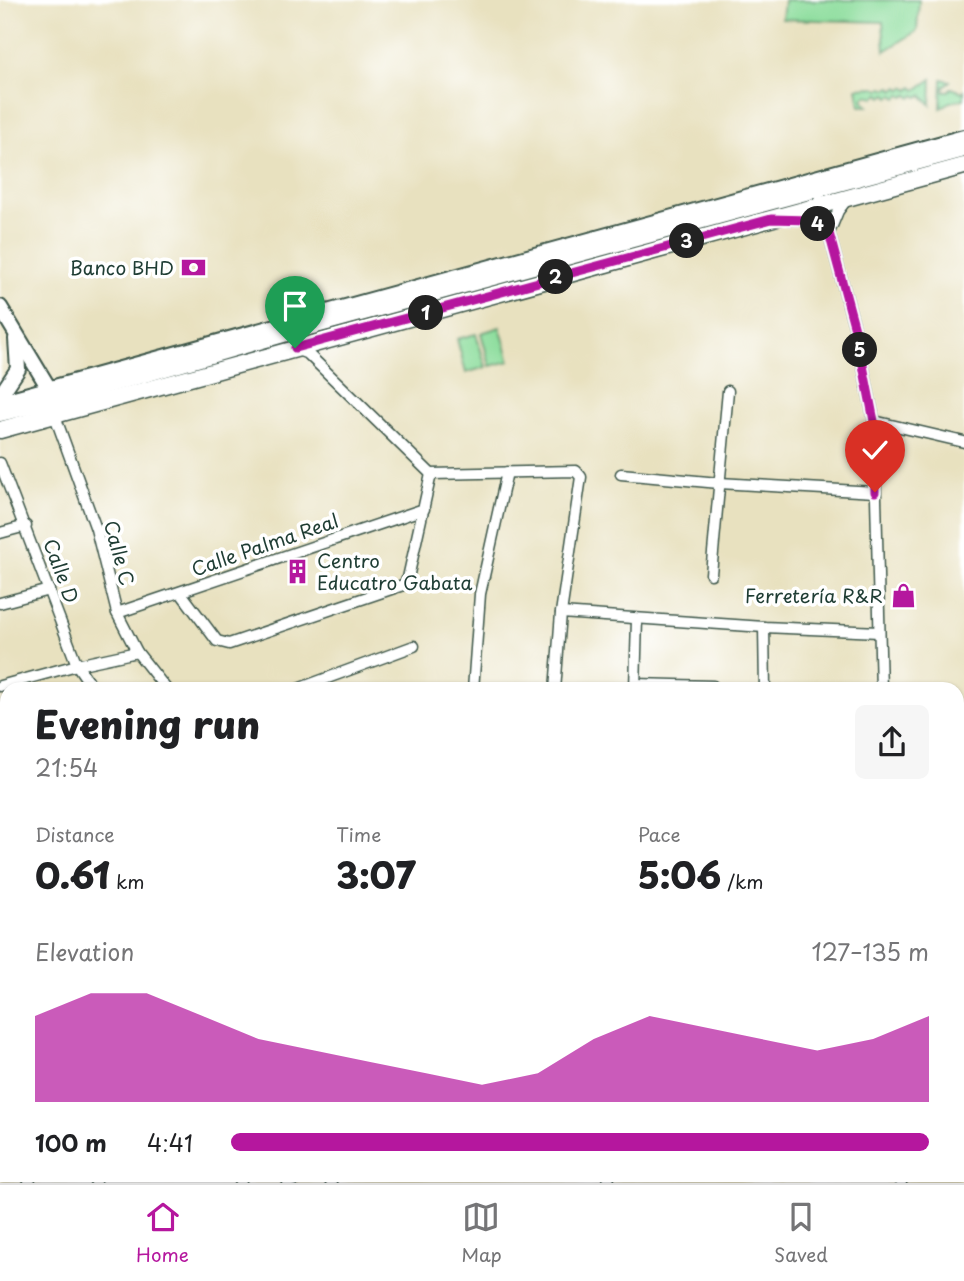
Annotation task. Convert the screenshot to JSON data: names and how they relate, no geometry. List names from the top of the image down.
{
  "streets": {
    "street": ["Calle Palma Real", "Calle C", "Calle D"]
  },
  "crossings": [
    ["Calle Palma Real", "Calle C"]
  ],
  "places": {
    "bank": ["Banco BHD"],
    "building": ["Centro Educatro Gabata"],
    "shop": ["Ferretería R&R"]
  },
  "page": {
    "pins": [
      "4",
      "3",
      "2",
      "1",
      "5"
    ],
    "heading": ["Evening run", "21:54"],
    "stats": [
      ["Distance", "0.61 km"],
      ["Time", "3:07"],
      ["Pace", "5:06 /km"]
    ],
    "chart": ["Elevation", "127–135 m"],
    "list": [
      {
        "name": "100 m",
        "note": "4:41"
      }
    ],
    "tabs": ["Home", "Map", "Saved"]
  }
}
